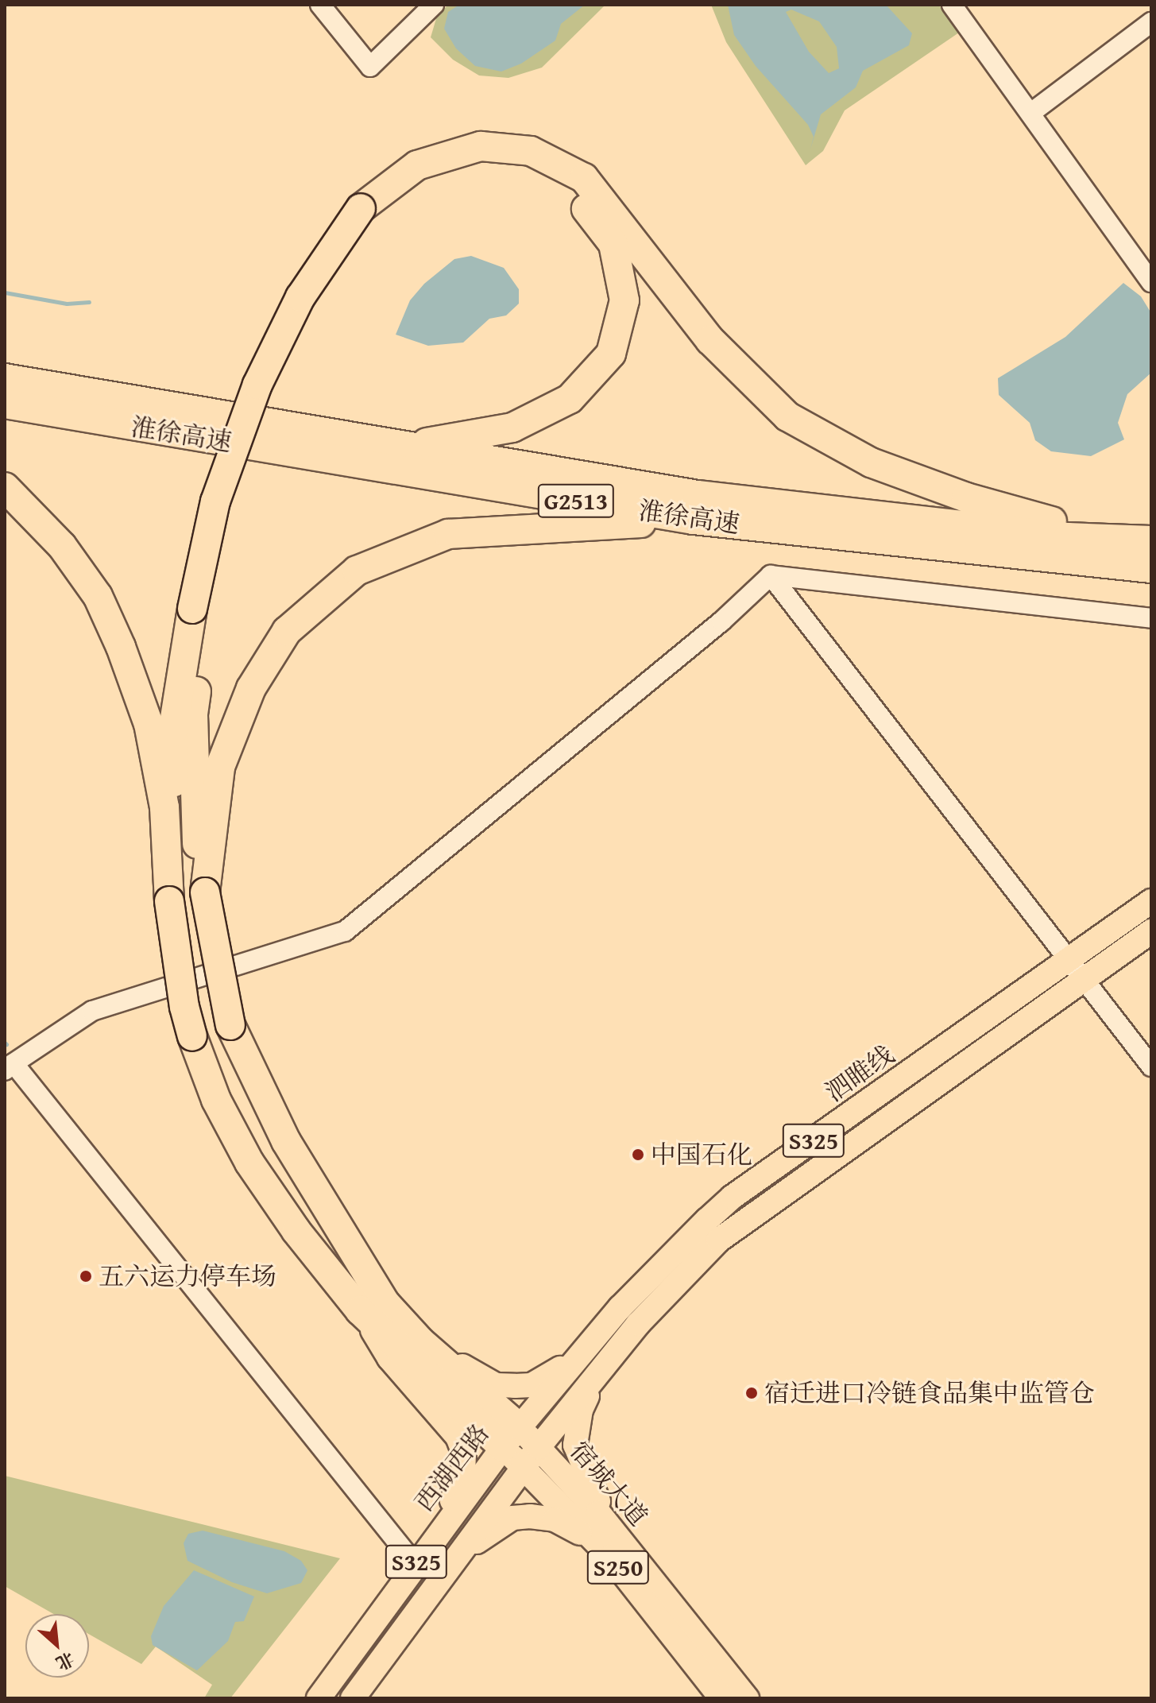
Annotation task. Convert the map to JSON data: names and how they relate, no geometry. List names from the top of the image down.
{
  "streets": {
    "highway": ["淮徐高速", "G2513"],
    "main road": [
      "泗睢线",
      "S325",
      "西湖西路",
      "宿城大道",
      "S250"
    ]
  },
  "crossings": [
    ["泗睢线", "S325"],
    ["泗睢线", "西湖西路"],
    ["泗睢线", "宿城大道"],
    ["S325", "西湖西路"],
    ["S325", "宿城大道"],
    ["西湖西路", "宿城大道"]
  ],
  "places": ["中国石化", "五六运力停车场", "宿迁进口冷链食品集中监管仓"],
  "north": "bottom right"
}
